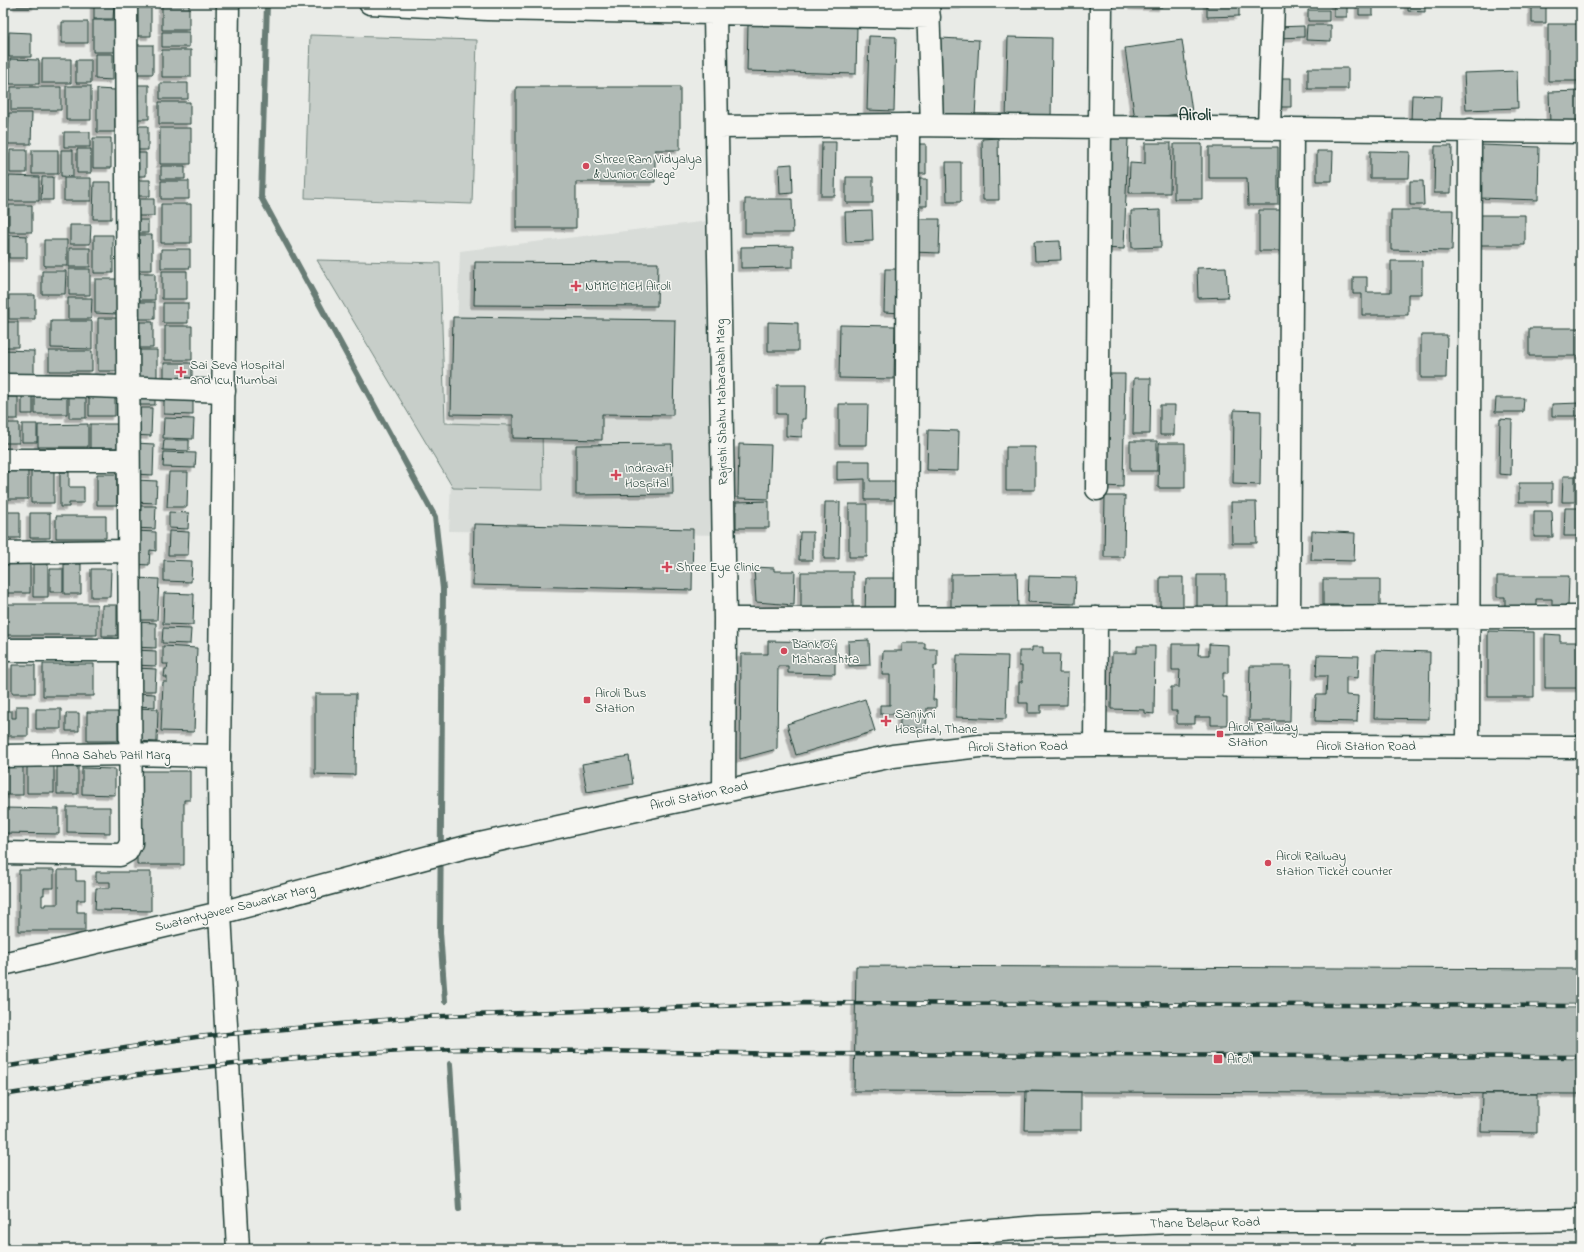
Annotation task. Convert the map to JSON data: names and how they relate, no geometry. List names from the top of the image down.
{
  "streets": {
    "street": [
      "Rajrishi Shahu Maharahah Marg",
      "Airoli Station Road",
      "Anna Saheb Patil Marg",
      "Swatantyaveer Sawarkar Marg",
      "Thane Belapur Road"
    ]
  },
  "crossings": [
    ["Rajrishi Shahu Maharahah Marg", "Airoli Station Road"],
    ["Airoli Station Road", "Swatantyaveer Sawarkar Marg"]
  ],
  "districts": ["Airoli"],
  "places": {
    "other": ["Shree Ram Vidyalya & Junior College", "Bank of Maharashtra", "Airoli Railway station Ticket counter"],
    "health": [
      "NMMC MCH Airoli",
      "Sai Seva Hospital and Icu, Mumbai",
      "Indravati Hospital",
      "Shree Eye Clinic",
      "Sanjivni Hospital, Thane"
    ],
    "transit": ["Airoli Bus Station", "Airoli Railway Station", "Airoli"]
  }
}
